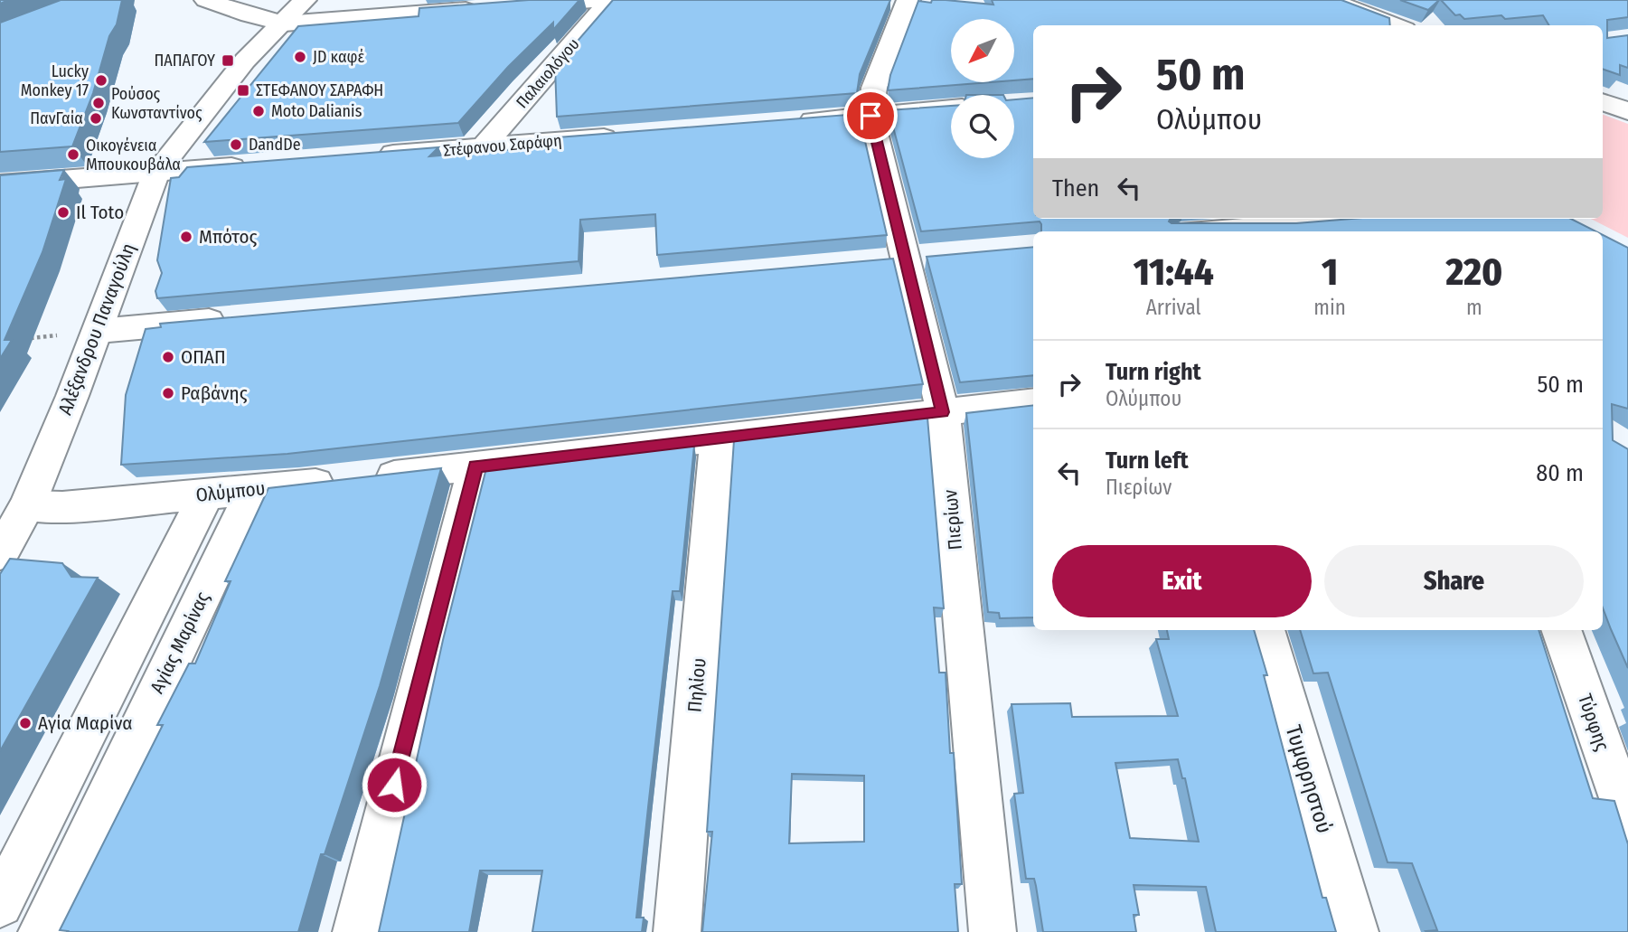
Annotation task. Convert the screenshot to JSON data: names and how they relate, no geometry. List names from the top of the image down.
{
  "streets": {
    "street": [
      "Παλαιολόγου",
      "Στέφανου Σαράφη",
      "Αλέξανδρου Παναγούλη",
      "Ολύμπου",
      "Πιερίων",
      "Αγίας Μαρίνας",
      "Πηλίου",
      "Τύρφης",
      "Τυμφρηστού"
    ]
  },
  "crossings": [
    ["Παλαιολόγου", "Στέφανου Σαράφη"],
    ["Αλέξανδρου Παναγούλη", "Ολύμπου"],
    ["Ολύμπου", "Πιερίων"],
    ["Ολύμπου", "Αγίας Μαρίνας"],
    ["Ολύμπου", "Πηλίου"]
  ],
  "places": {
    "other": [
      "JD καφέ",
      "Lucky Monkey 17",
      "Ρούσος Κωνσταντίνος",
      "Moto Dalianis",
      "ΠανΓαία",
      "DandDe",
      "Οικογένεια Μπουκουβάλα",
      "Il Toto",
      "Μπότος",
      "ΟΠΑΠ",
      "Ραβάνης",
      "Αγία Μαρίνα"
    ],
    "transit": ["ΠΑΠΑΓΟΥ", "ΣΤΕΦΑΝΟΥ ΣΑΡΑΦΗ"]
  },
  "north": "bottom left",
  "page": {
    "turn": ["50 m", "Ολύμπου"],
    "then": "Then",
    "eta": [
      "11:44",
      "Arrival",
      "1",
      "min",
      "220",
      "m"
    ],
    "list": [
      {
        "name": "Turn right",
        "note": "Ολύμπου",
        "value": "50 m"
      },
      {
        "name": "Turn left",
        "note": "Πιερίων",
        "value": "80 m"
      }
    ],
    "buttons": ["Exit", "Share"]
  }
}
